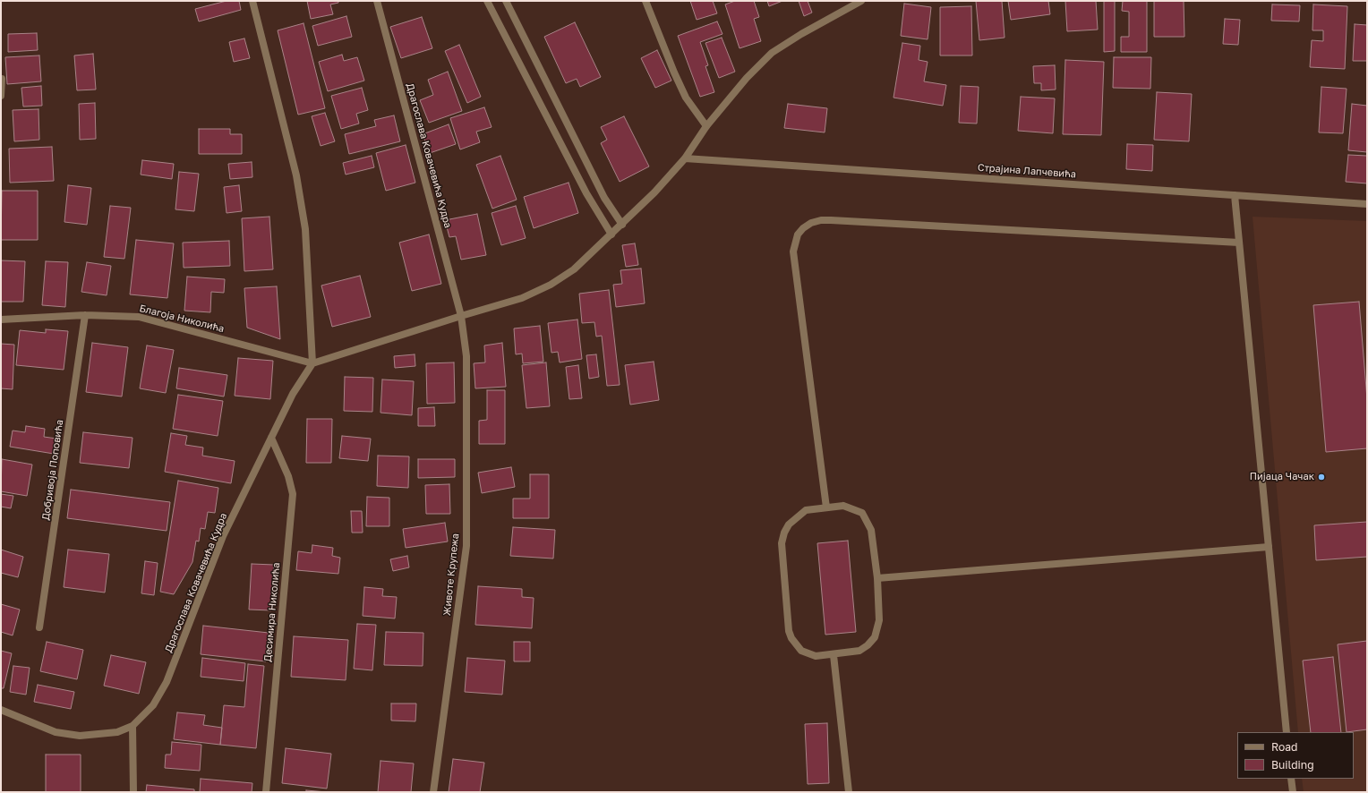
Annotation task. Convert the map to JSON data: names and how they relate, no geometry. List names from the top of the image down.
{
  "streets": {
    "street": [
      "Драгослава Ковачевића Кудра",
      "Страјина Лапчевића",
      "Благоја Николића",
      "Добривоја Поповића",
      "Животе Крупежа",
      "Десимира Николића"
    ]
  },
  "crossings": [
    ["Драгослава Ковачевића Кудра", "Благоја Николића"],
    ["Драгослава Ковачевића Кудра", "Животе Крупежа"],
    ["Драгослава Ковачевића Кудра", "Десимира Николића"],
    ["Благоја Николића", "Добривоја Поповића"]
  ],
  "places": ["Пијаца Чачак"],
  "legend": ["Road", "Building"]
}
